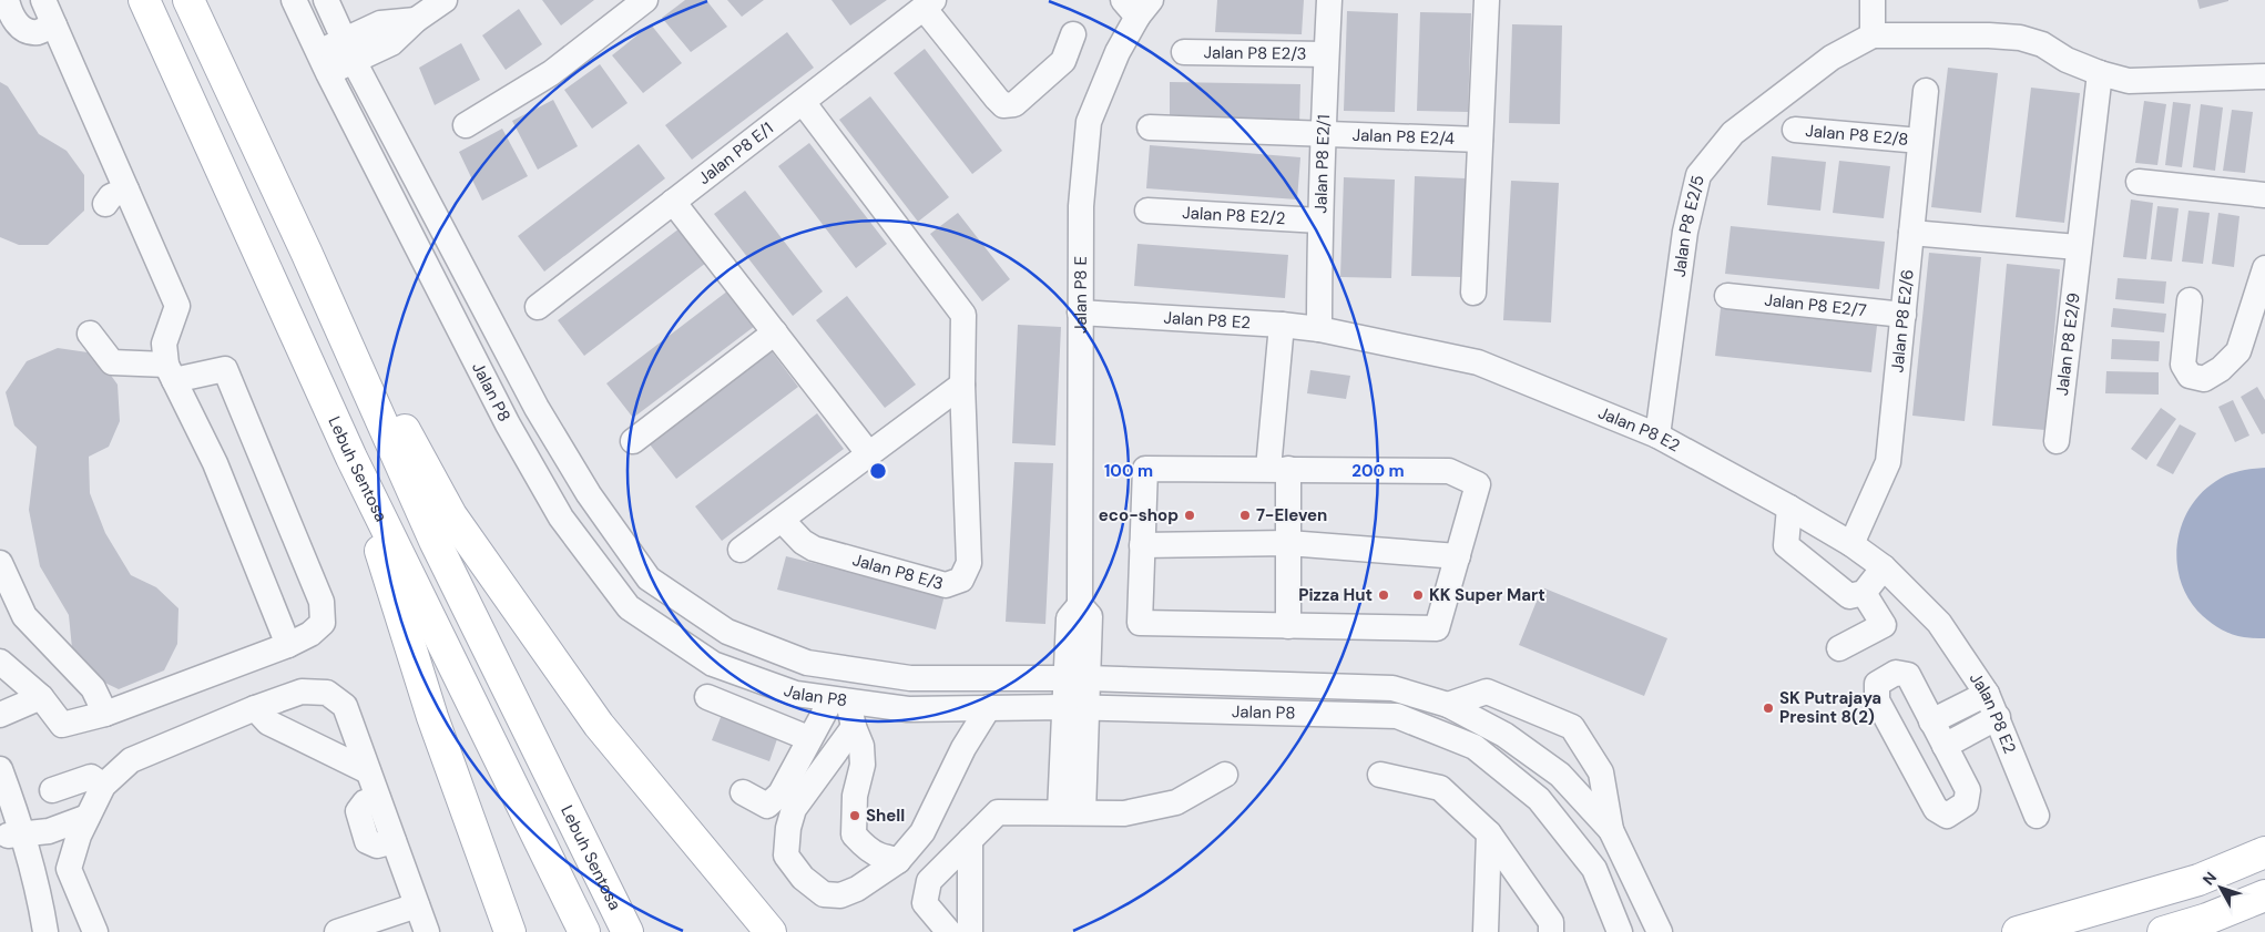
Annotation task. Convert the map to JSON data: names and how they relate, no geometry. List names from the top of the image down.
{
  "streets": {
    "main road": ["Lebuh Sentosa"],
    "street": [
      "Jalan P8 E2/3",
      "Jalan P8 E2/8",
      "Jalan P8 E2/4",
      "Jalan P8 E/1",
      "Jalan P8 E2/1",
      "Jalan P8 E2/2",
      "Jalan P8 E2/5",
      "Jalan P8 E",
      "Jalan P8 E2/7",
      "Jalan P8 E2",
      "Jalan P8 E2/6",
      "Jalan P8 E2/9",
      "Jalan P8",
      "Jalan P8 E/3"
    ]
  },
  "crossings": [
    ["Jalan P8 E2/3", "Jalan P8 E2/1"],
    ["Jalan P8 E2/8", "Jalan P8 E2/6"],
    ["Jalan P8 E2/4", "Jalan P8 E2/1"],
    ["Jalan P8 E/1", "Jalan P8 E/3"],
    ["Jalan P8 E2/1", "Jalan P8 E2/2"],
    ["Jalan P8 E2/1", "Jalan P8 E2"],
    ["Jalan P8 E2/5", "Jalan P8 E2"],
    ["Jalan P8 E", "Jalan P8 E2"],
    ["Jalan P8 E", "Jalan P8"],
    ["Jalan P8 E2/7", "Jalan P8 E2/6"],
    ["Jalan P8 E2", "Jalan P8 E2/6"]
  ],
  "places": [
    "eco-shop",
    "7-Eleven",
    "Pizza Hut",
    "KK Super Mart",
    "SK Putrajaya Presint 8(2)",
    "Shell"
  ],
  "north": "top left",
  "rings": ["100 m", "200 m"]
}
